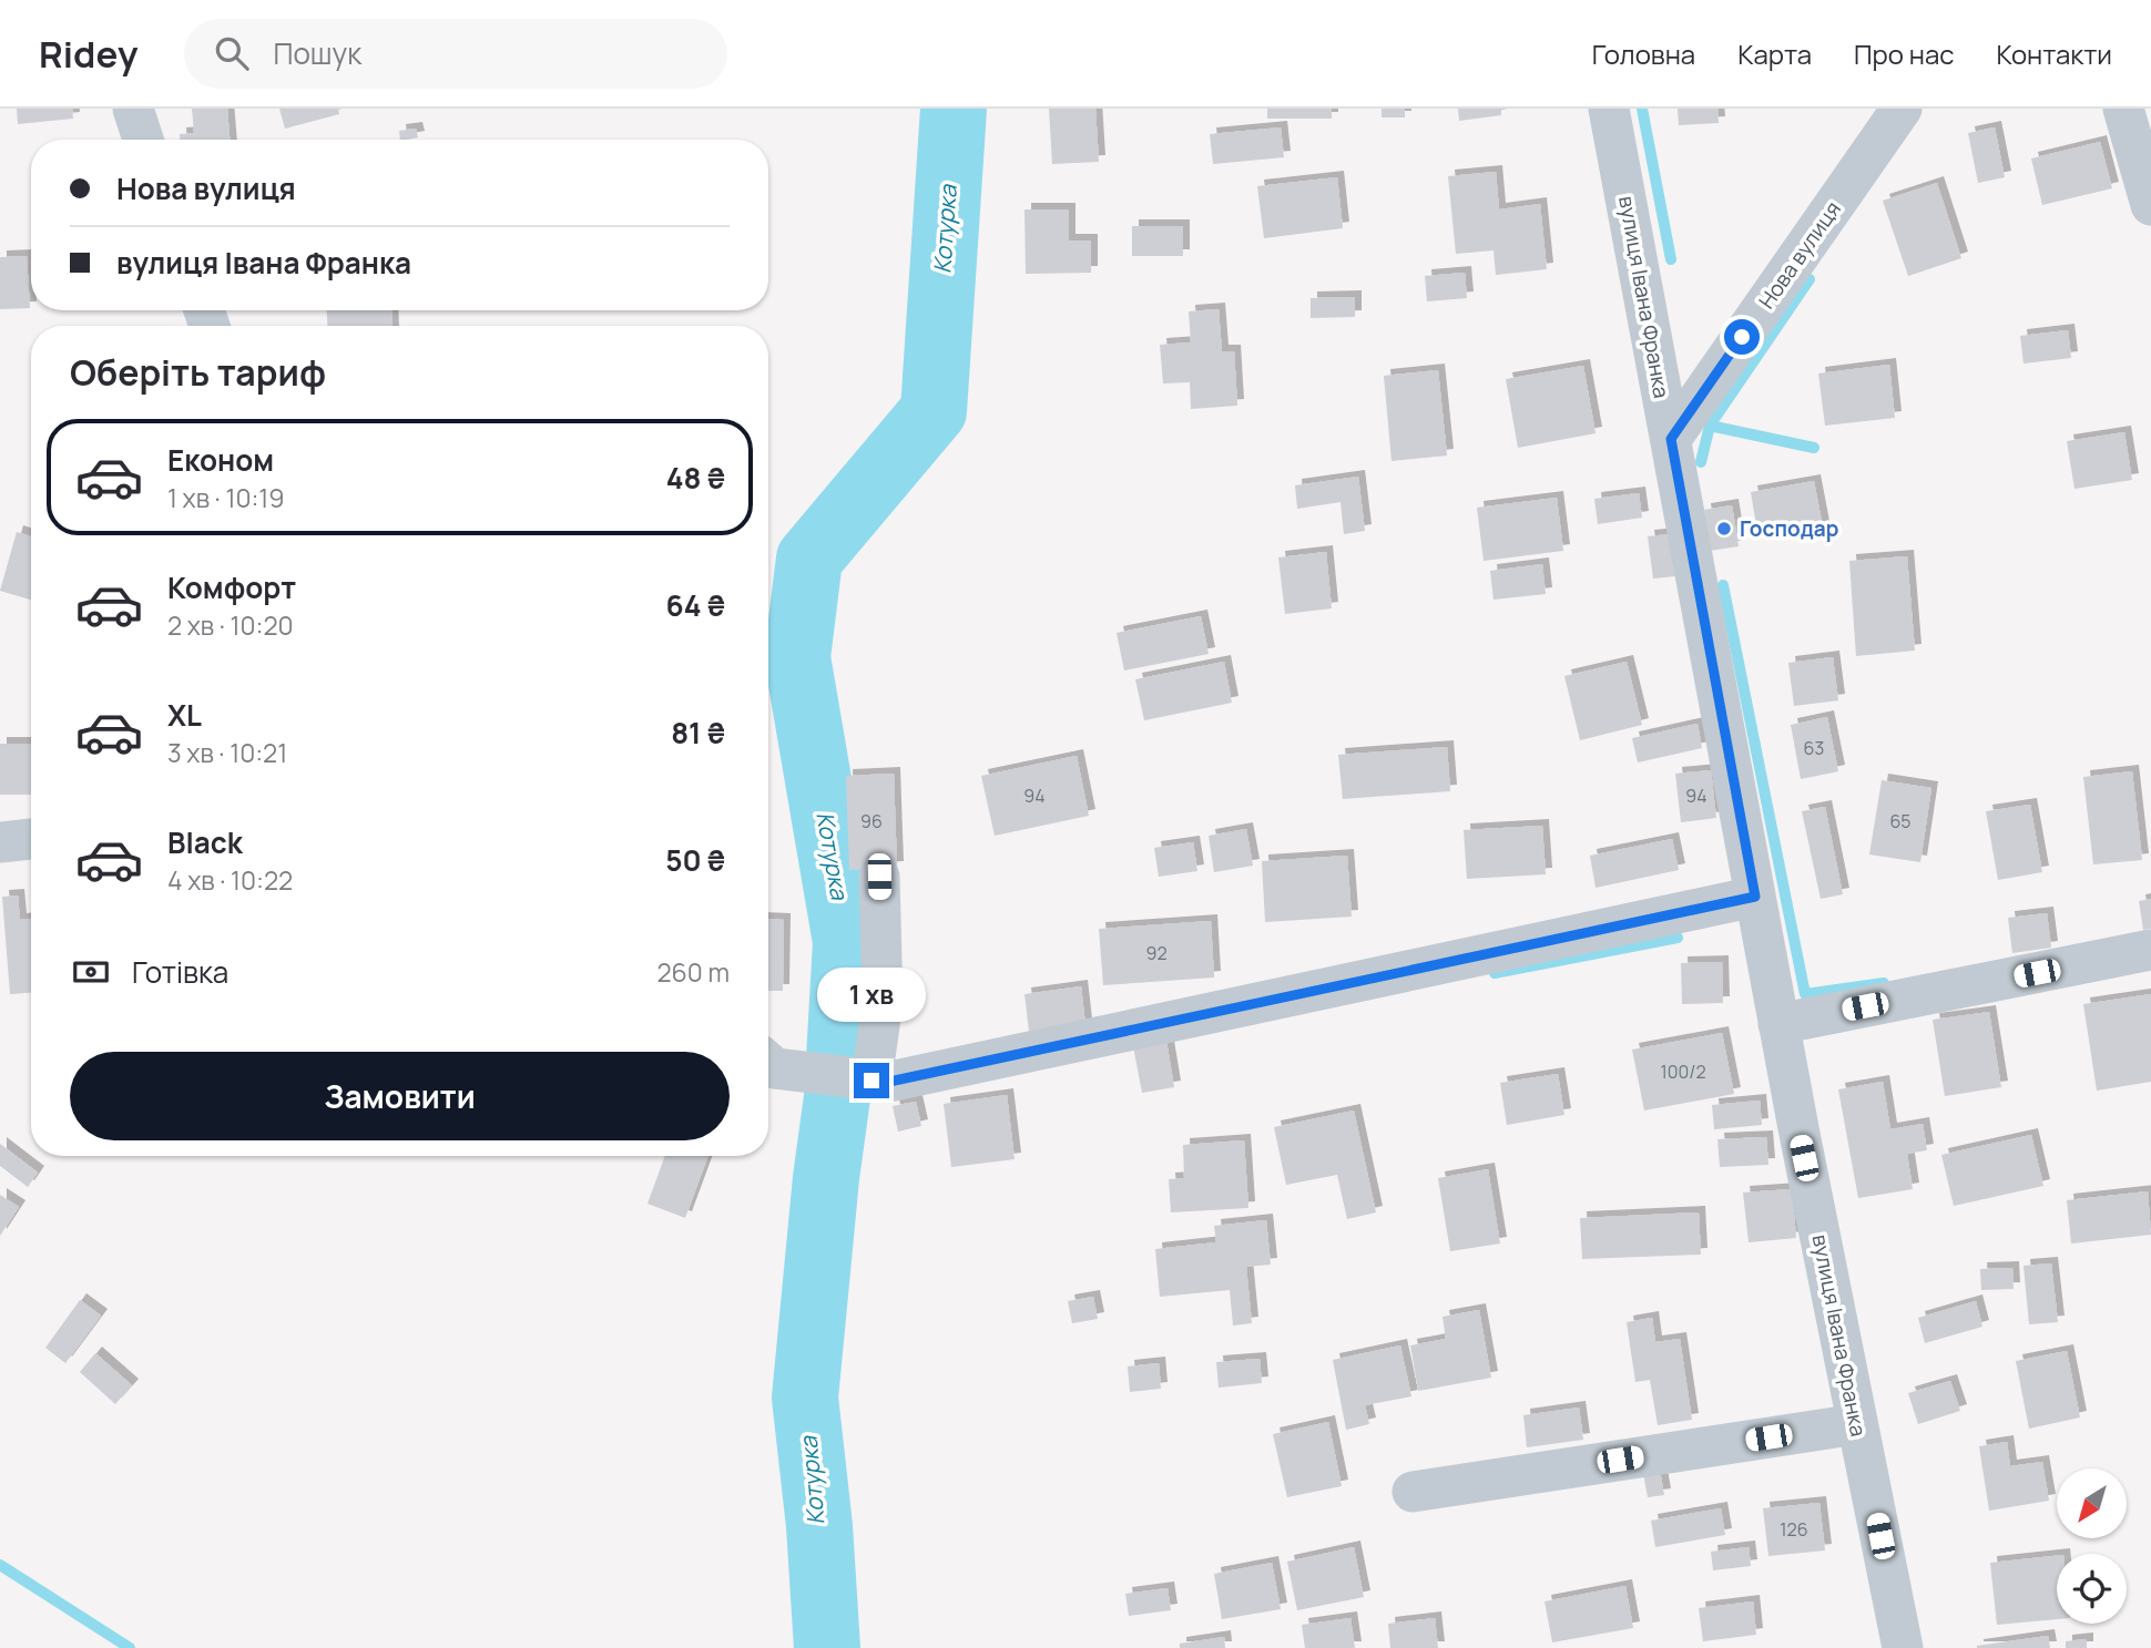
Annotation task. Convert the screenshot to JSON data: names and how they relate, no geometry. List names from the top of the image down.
{
  "streets": {
    "street": ["Нова вулиця", "вулиця Івана Франка"]
  },
  "crossings": [
    ["Нова вулиця", "вулиця Івана Франка"]
  ],
  "water": ["Котурка"],
  "places": ["Господар"],
  "house_numbers": [
    "63",
    "94",
    "94",
    "96",
    "65",
    "92",
    "100/2",
    "126"
  ],
  "north": "bottom left",
  "page": {
    "header": "Ridey",
    "search": "Пошук",
    "nav": [
      "Головна",
      "Карта",
      "Про нас",
      "Контакти"
    ],
    "banner": ["Нова вулиця", "вулиця Івана Франка"],
    "heading": "Оберіть тариф",
    "list": [
      {
        "name": "Економ",
        "note": "1 хв · 10:19",
        "value": "48 ₴"
      },
      {
        "name": "Комфорт",
        "note": "2 хв · 10:20",
        "value": "64 ₴"
      },
      {
        "name": "XL",
        "note": "3 хв · 10:21",
        "value": "81 ₴"
      },
      {
        "name": "Black",
        "note": "4 хв · 10:22",
        "value": "50 ₴"
      }
    ],
    "pay": ["Готівка", "260 m"],
    "bubble": "1 хв",
    "buttons": "Замовити"
  }
}
